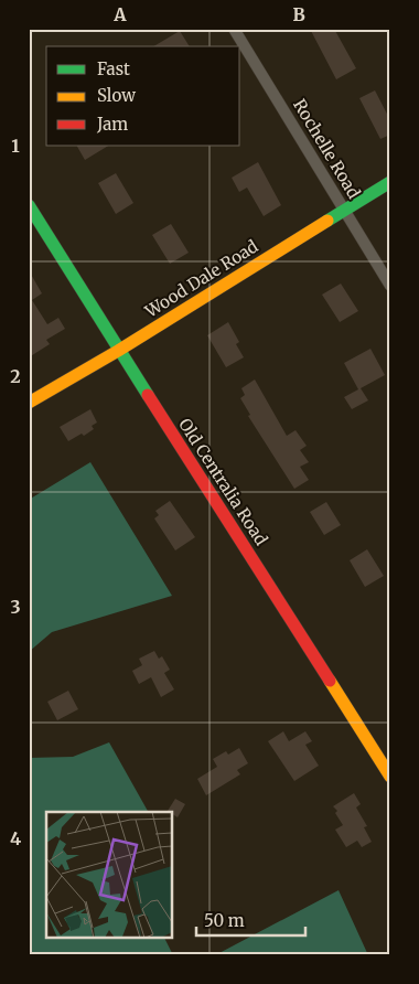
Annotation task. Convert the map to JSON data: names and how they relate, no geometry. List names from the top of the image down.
{
  "streets": {
    "street": ["Rochelle Road", "Wood Dale Road", "Old Centralia Road"]
  },
  "crossings": [
    ["Rochelle Road", "Wood Dale Road"],
    ["Wood Dale Road", "Old Centralia Road"]
  ],
  "legend": ["Fast", "Slow", "Jam"],
  "scale_bar": "50 m",
  "grid": {
    "columns": ["A", "B"],
    "rows": [
      "1",
      "2",
      "3",
      "4"
    ]
  }
}
